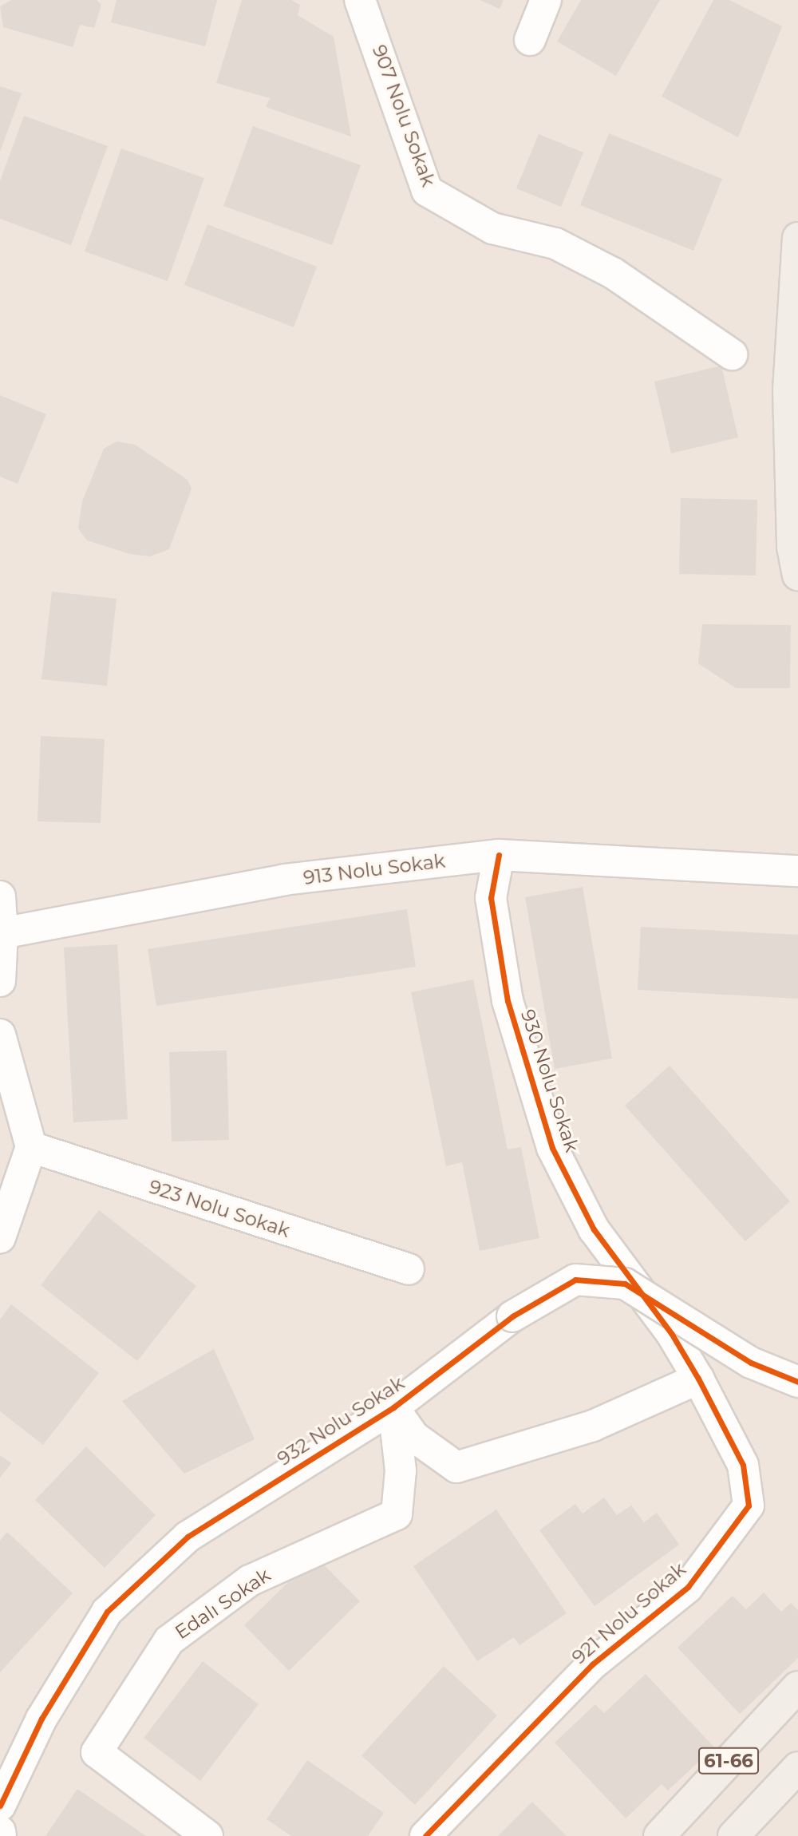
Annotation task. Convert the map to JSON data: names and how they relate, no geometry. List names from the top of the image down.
{
  "streets": {
    "main road": ["61-66"],
    "street": [
      "907 Nolu Sokak",
      "913 Nolu Sokak",
      "930 Nolu Sokak",
      "923 Nolu Sokak",
      "932 Nolu Sokak",
      "Edalı Sokak",
      "921 Nolu Sokak"
    ]
  },
  "crossings": [
    ["913 Nolu Sokak", "930 Nolu Sokak"],
    ["930 Nolu Sokak", "932 Nolu Sokak"],
    ["930 Nolu Sokak", "921 Nolu Sokak"],
    ["932 Nolu Sokak", "Edalı Sokak"],
    ["932 Nolu Sokak", "921 Nolu Sokak"]
  ]
}
